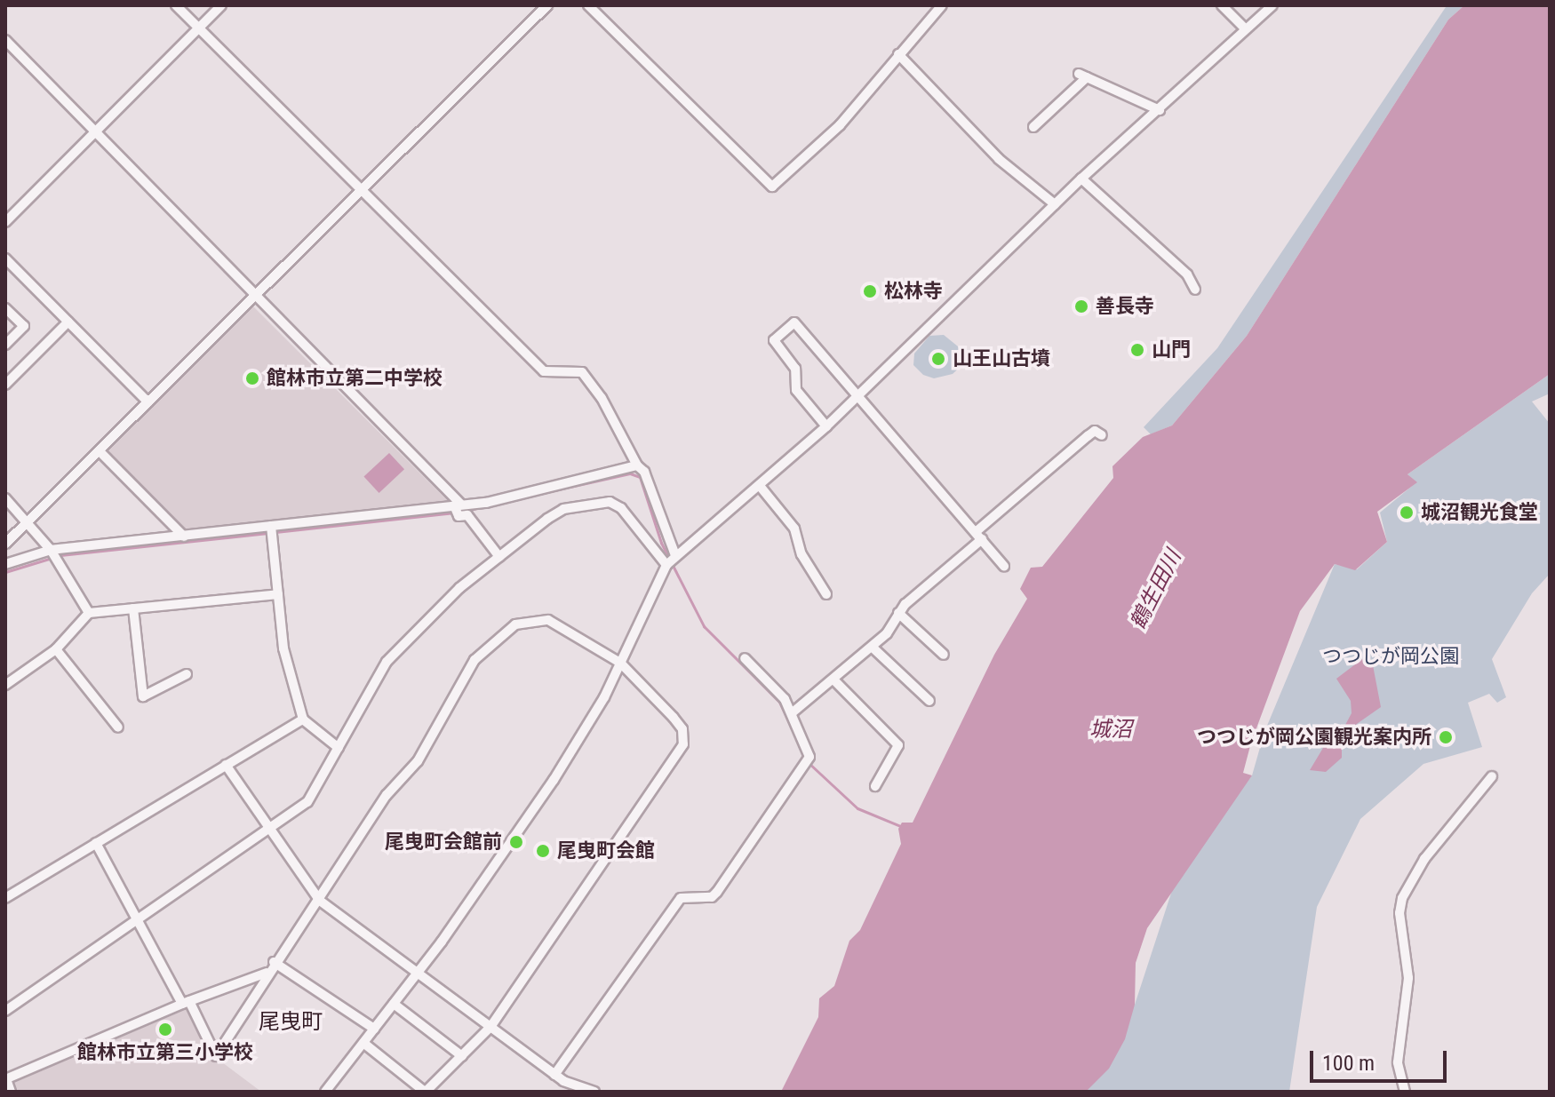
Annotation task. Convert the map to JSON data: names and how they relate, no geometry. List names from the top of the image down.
{
  "districts": ["尾曳町"],
  "water": ["鶴生田川", "城沼"],
  "parks": ["つつじが岡公園"],
  "places": [
    "松林寺",
    "善長寺",
    "山門",
    "山王山古墳",
    "館林市立第二中学校",
    "城沼観光食堂",
    "つつじが岡公園観光案内所",
    "尾曳町会館前",
    "尾曳町会館",
    "館林市立第三小学校"
  ],
  "scale_bar": "100 m"
}
